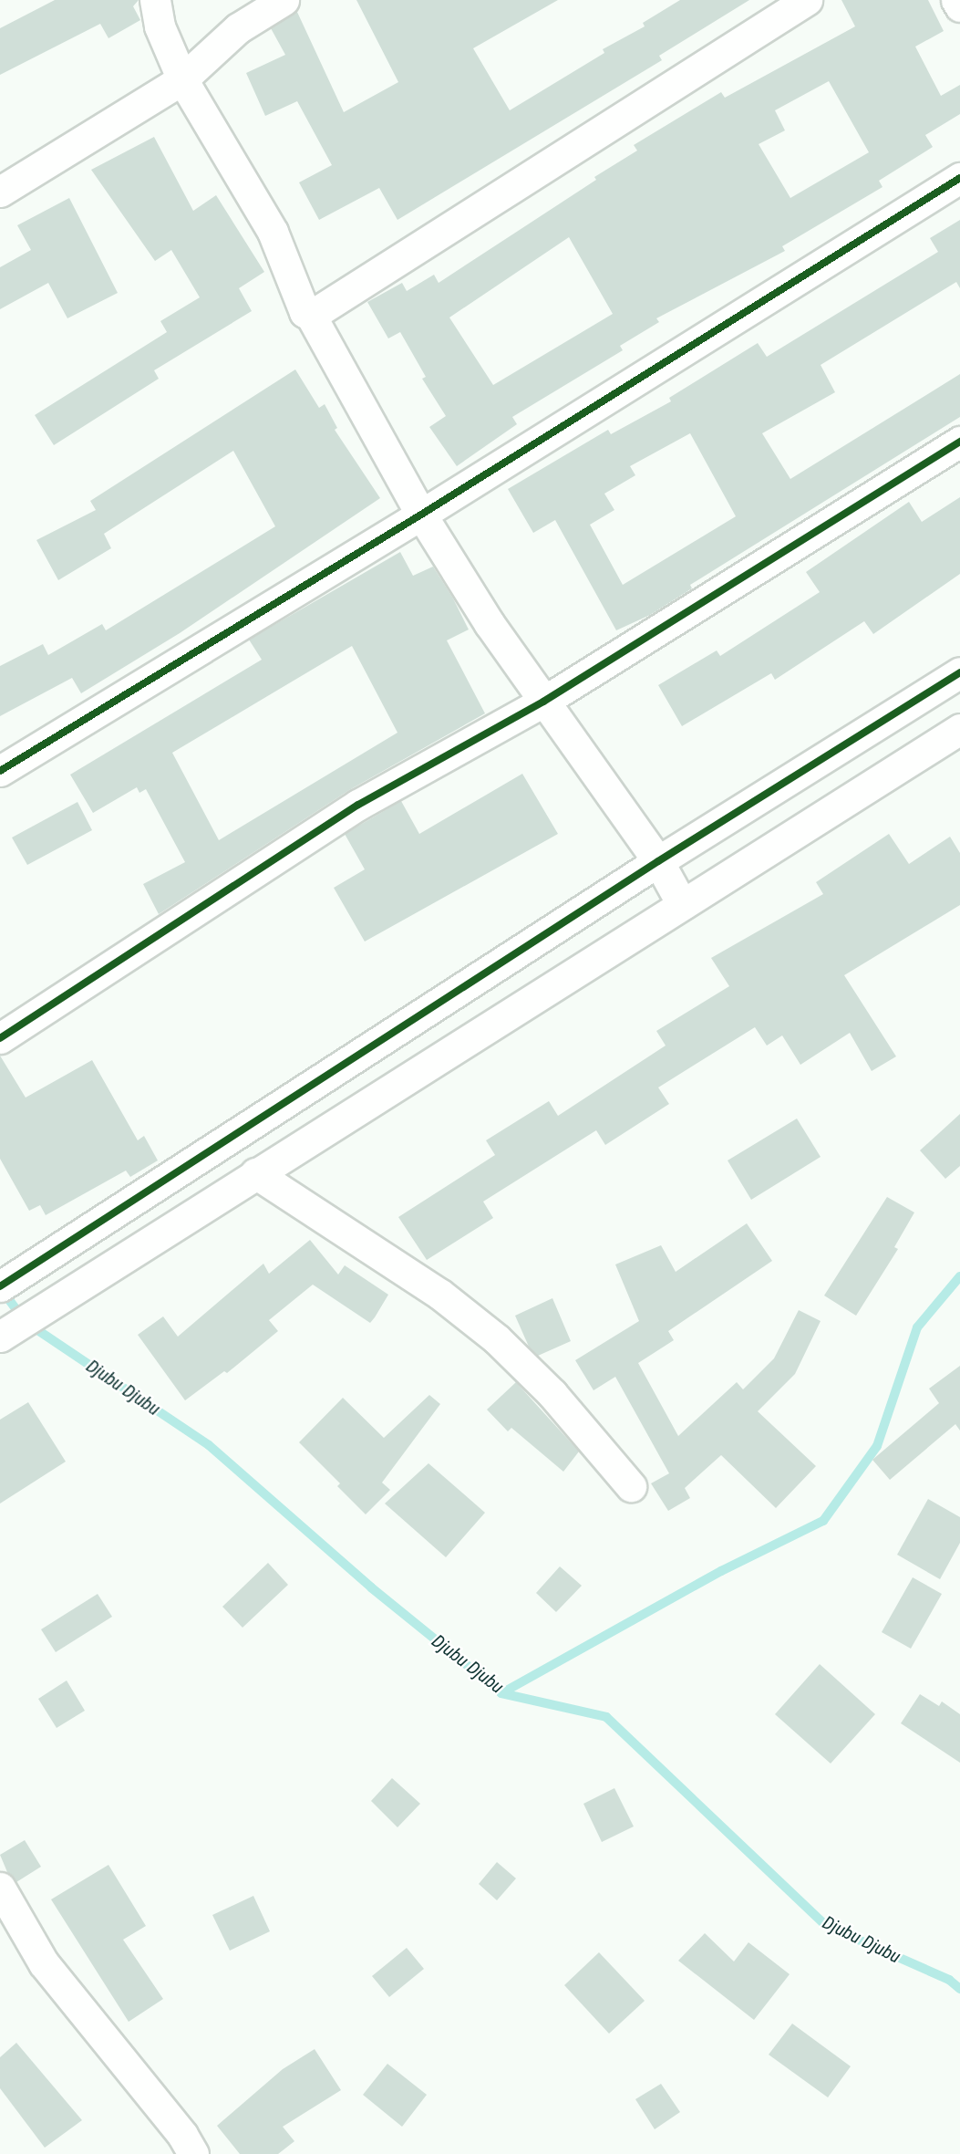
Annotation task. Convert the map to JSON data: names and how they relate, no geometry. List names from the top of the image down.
{
  "water": ["Djubu Djubu"]
}
